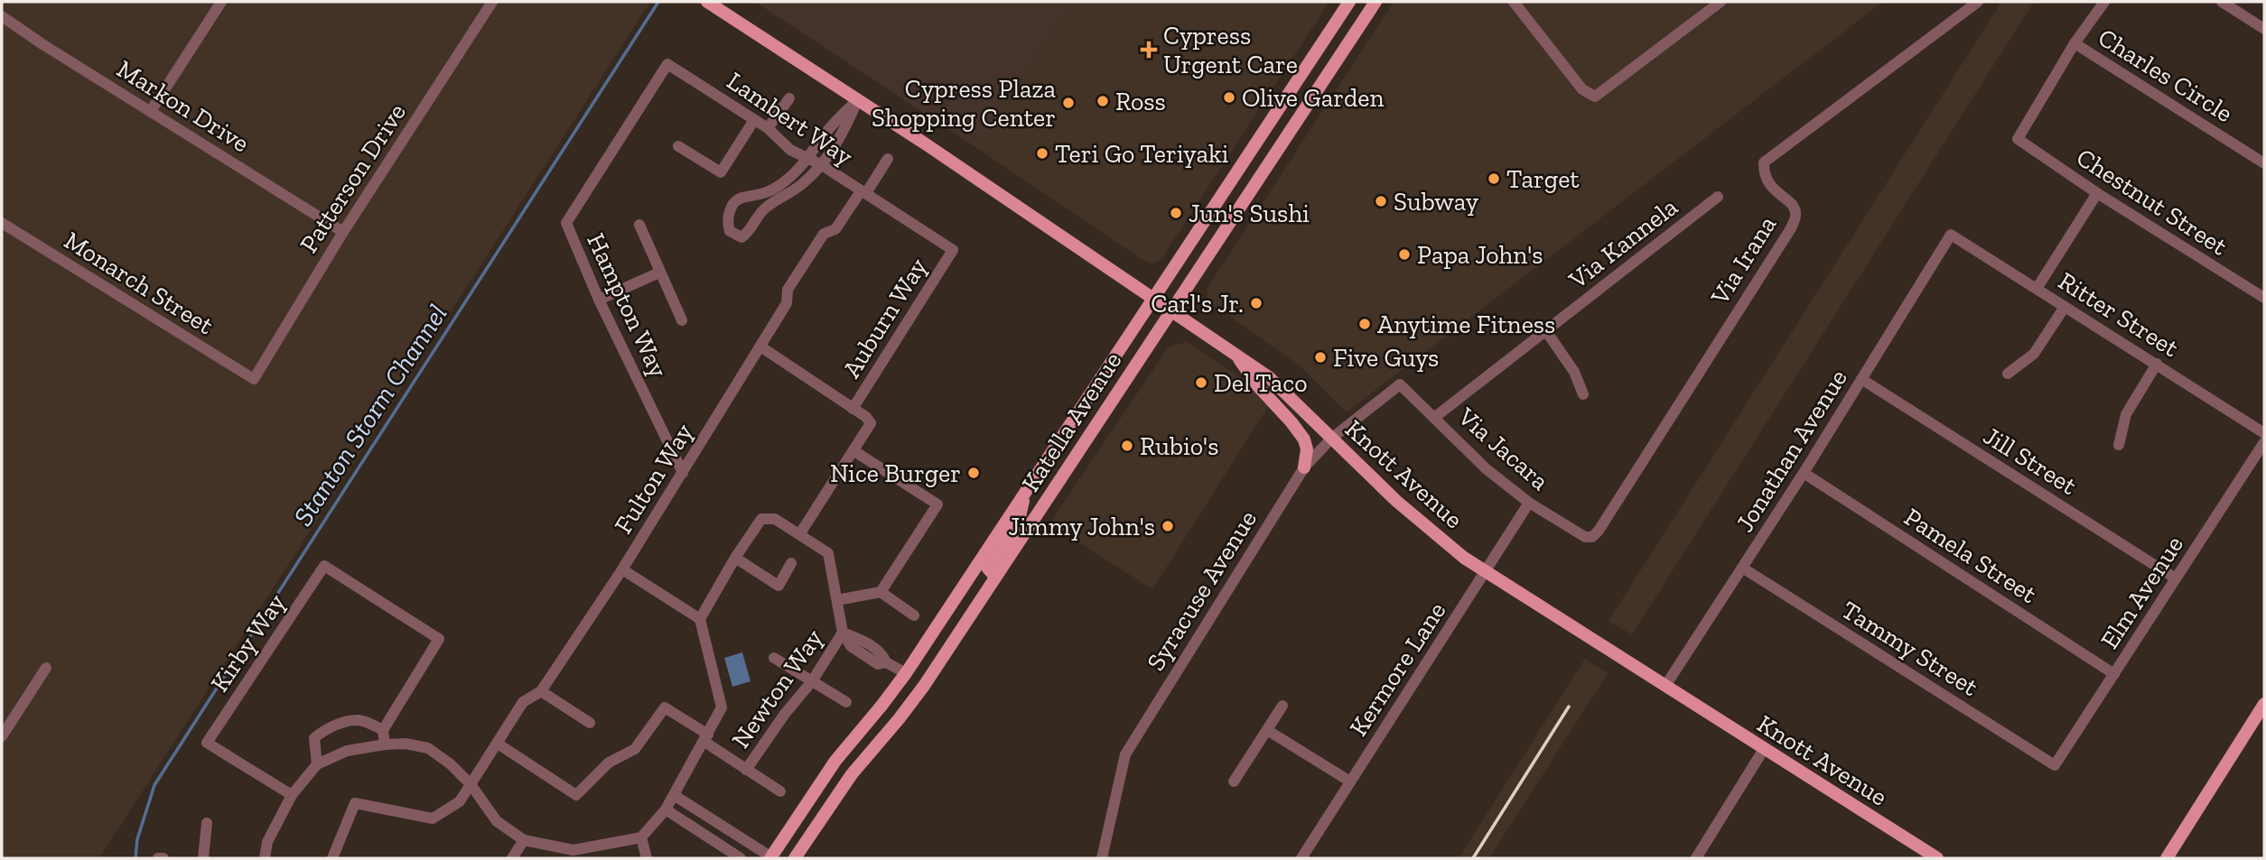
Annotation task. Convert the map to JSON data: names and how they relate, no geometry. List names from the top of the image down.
{
  "streets": {
    "main road": ["Katella Avenue", "Knott Avenue"],
    "street": [
      "Charles Circle",
      "Markon Drive",
      "Lambert Way",
      "Patterson Drive",
      "Chestnut Street",
      "Via Kannela",
      "Via Irana",
      "Monarch Street",
      "Hampton Way",
      "Ritter Street",
      "Auburn Way",
      "Via Jacara",
      "Jonathan Avenue",
      "Jill Street",
      "Fulton Way",
      "Pamela Street",
      "Syracuse Avenue",
      "Elm Avenue",
      "Kirby Way",
      "Tammy Street",
      "Kermore Lane",
      "Newton Way"
    ]
  },
  "crossings": [
    ["Charles Circle", "Chestnut Street"],
    ["Markon Drive", "Patterson Drive"],
    ["Lambert Way", "Hampton Way"],
    ["Lambert Way", "Auburn Way"],
    ["Lambert Way", "Fulton Way"],
    ["Patterson Drive", "Monarch Street"],
    ["Via Kannela", "Via Jacara"],
    ["Via Irana", "Via Jacara"],
    ["Hampton Way", "Fulton Way"],
    ["Ritter Street", "Jonathan Avenue"],
    ["Katella Avenue", "Knott Avenue"],
    ["Via Jacara", "Syracuse Avenue"],
    ["Via Jacara", "Kermore Lane"],
    ["Jonathan Avenue", "Jill Street"],
    ["Jonathan Avenue", "Knott Avenue"],
    ["Jonathan Avenue", "Pamela Street"],
    ["Jonathan Avenue", "Tammy Street"],
    ["Jill Street", "Elm Avenue"],
    ["Knott Avenue", "Syracuse Avenue"],
    ["Knott Avenue", "Kermore Lane"],
    ["Pamela Street", "Elm Avenue"],
    ["Elm Avenue", "Tammy Street"]
  ],
  "water": ["Stanton Storm Channel"],
  "places": {
    "health": ["Cypress Urgent Care"],
    "other": [
      "Olive Garden",
      "Ross",
      "Cypress Plaza Shopping Center",
      "Teri Go Teriyaki",
      "Target",
      "Subway",
      "Jun's Sushi",
      "Papa John's",
      "Carl's Jr.",
      "Anytime Fitness",
      "Five Guys",
      "Del Taco",
      "Rubio's",
      "Nice Burger",
      "Jimmy John's"
    ]
  }
}
